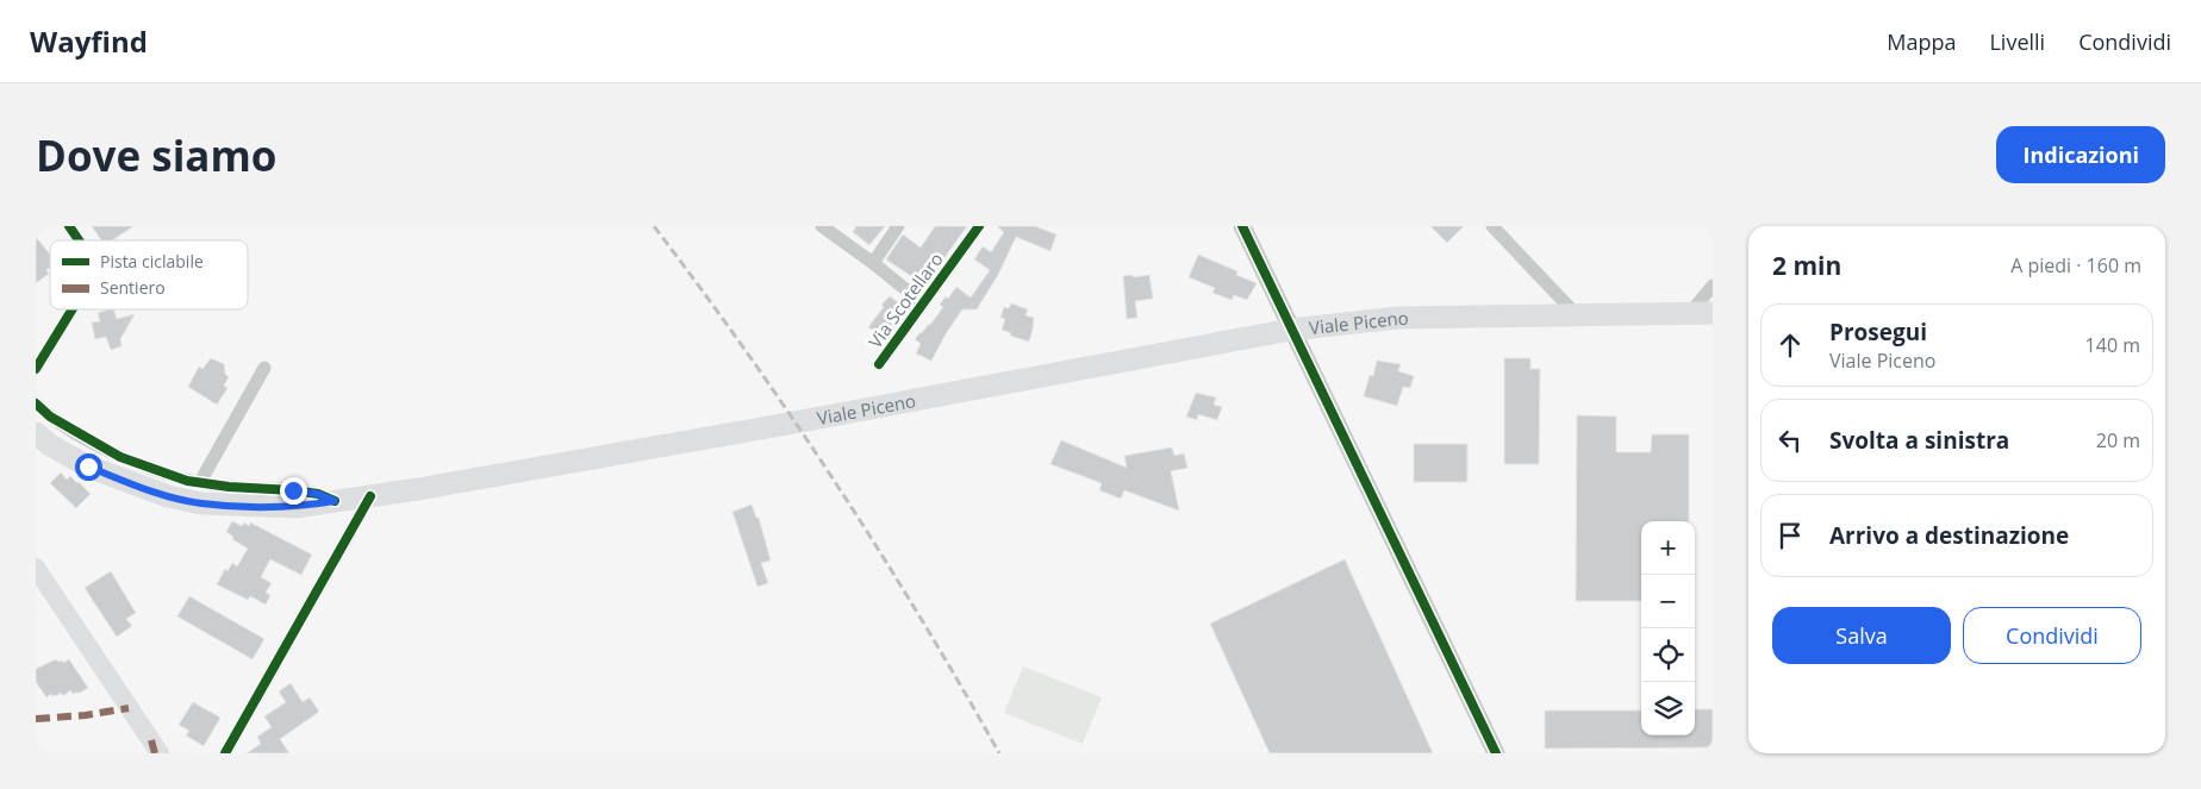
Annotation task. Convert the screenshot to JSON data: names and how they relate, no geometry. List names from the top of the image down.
{
  "streets": {
    "main road": ["Viale Piceno"],
    "street": ["Via Scotellaro"]
  },
  "legend": ["Pista ciclabile", "Sentiero"],
  "page": {
    "header": "Wayfind",
    "nav": ["Mappa", "Livelli", "Condividi"],
    "buttons": [
      "Indicazioni",
      ["Salva", "Condividi"]
    ],
    "title": "Dove siamo",
    "heading": ["2 min", "A piedi · 160 m"],
    "list": [
      ["Prosegui", "Viale Piceno", "140 m"],
      ["Svolta a sinistra", "20 m"],
      "Arrivo a destinazione"
    ],
    "map_buttons": ["+", "−"]
  }
}
